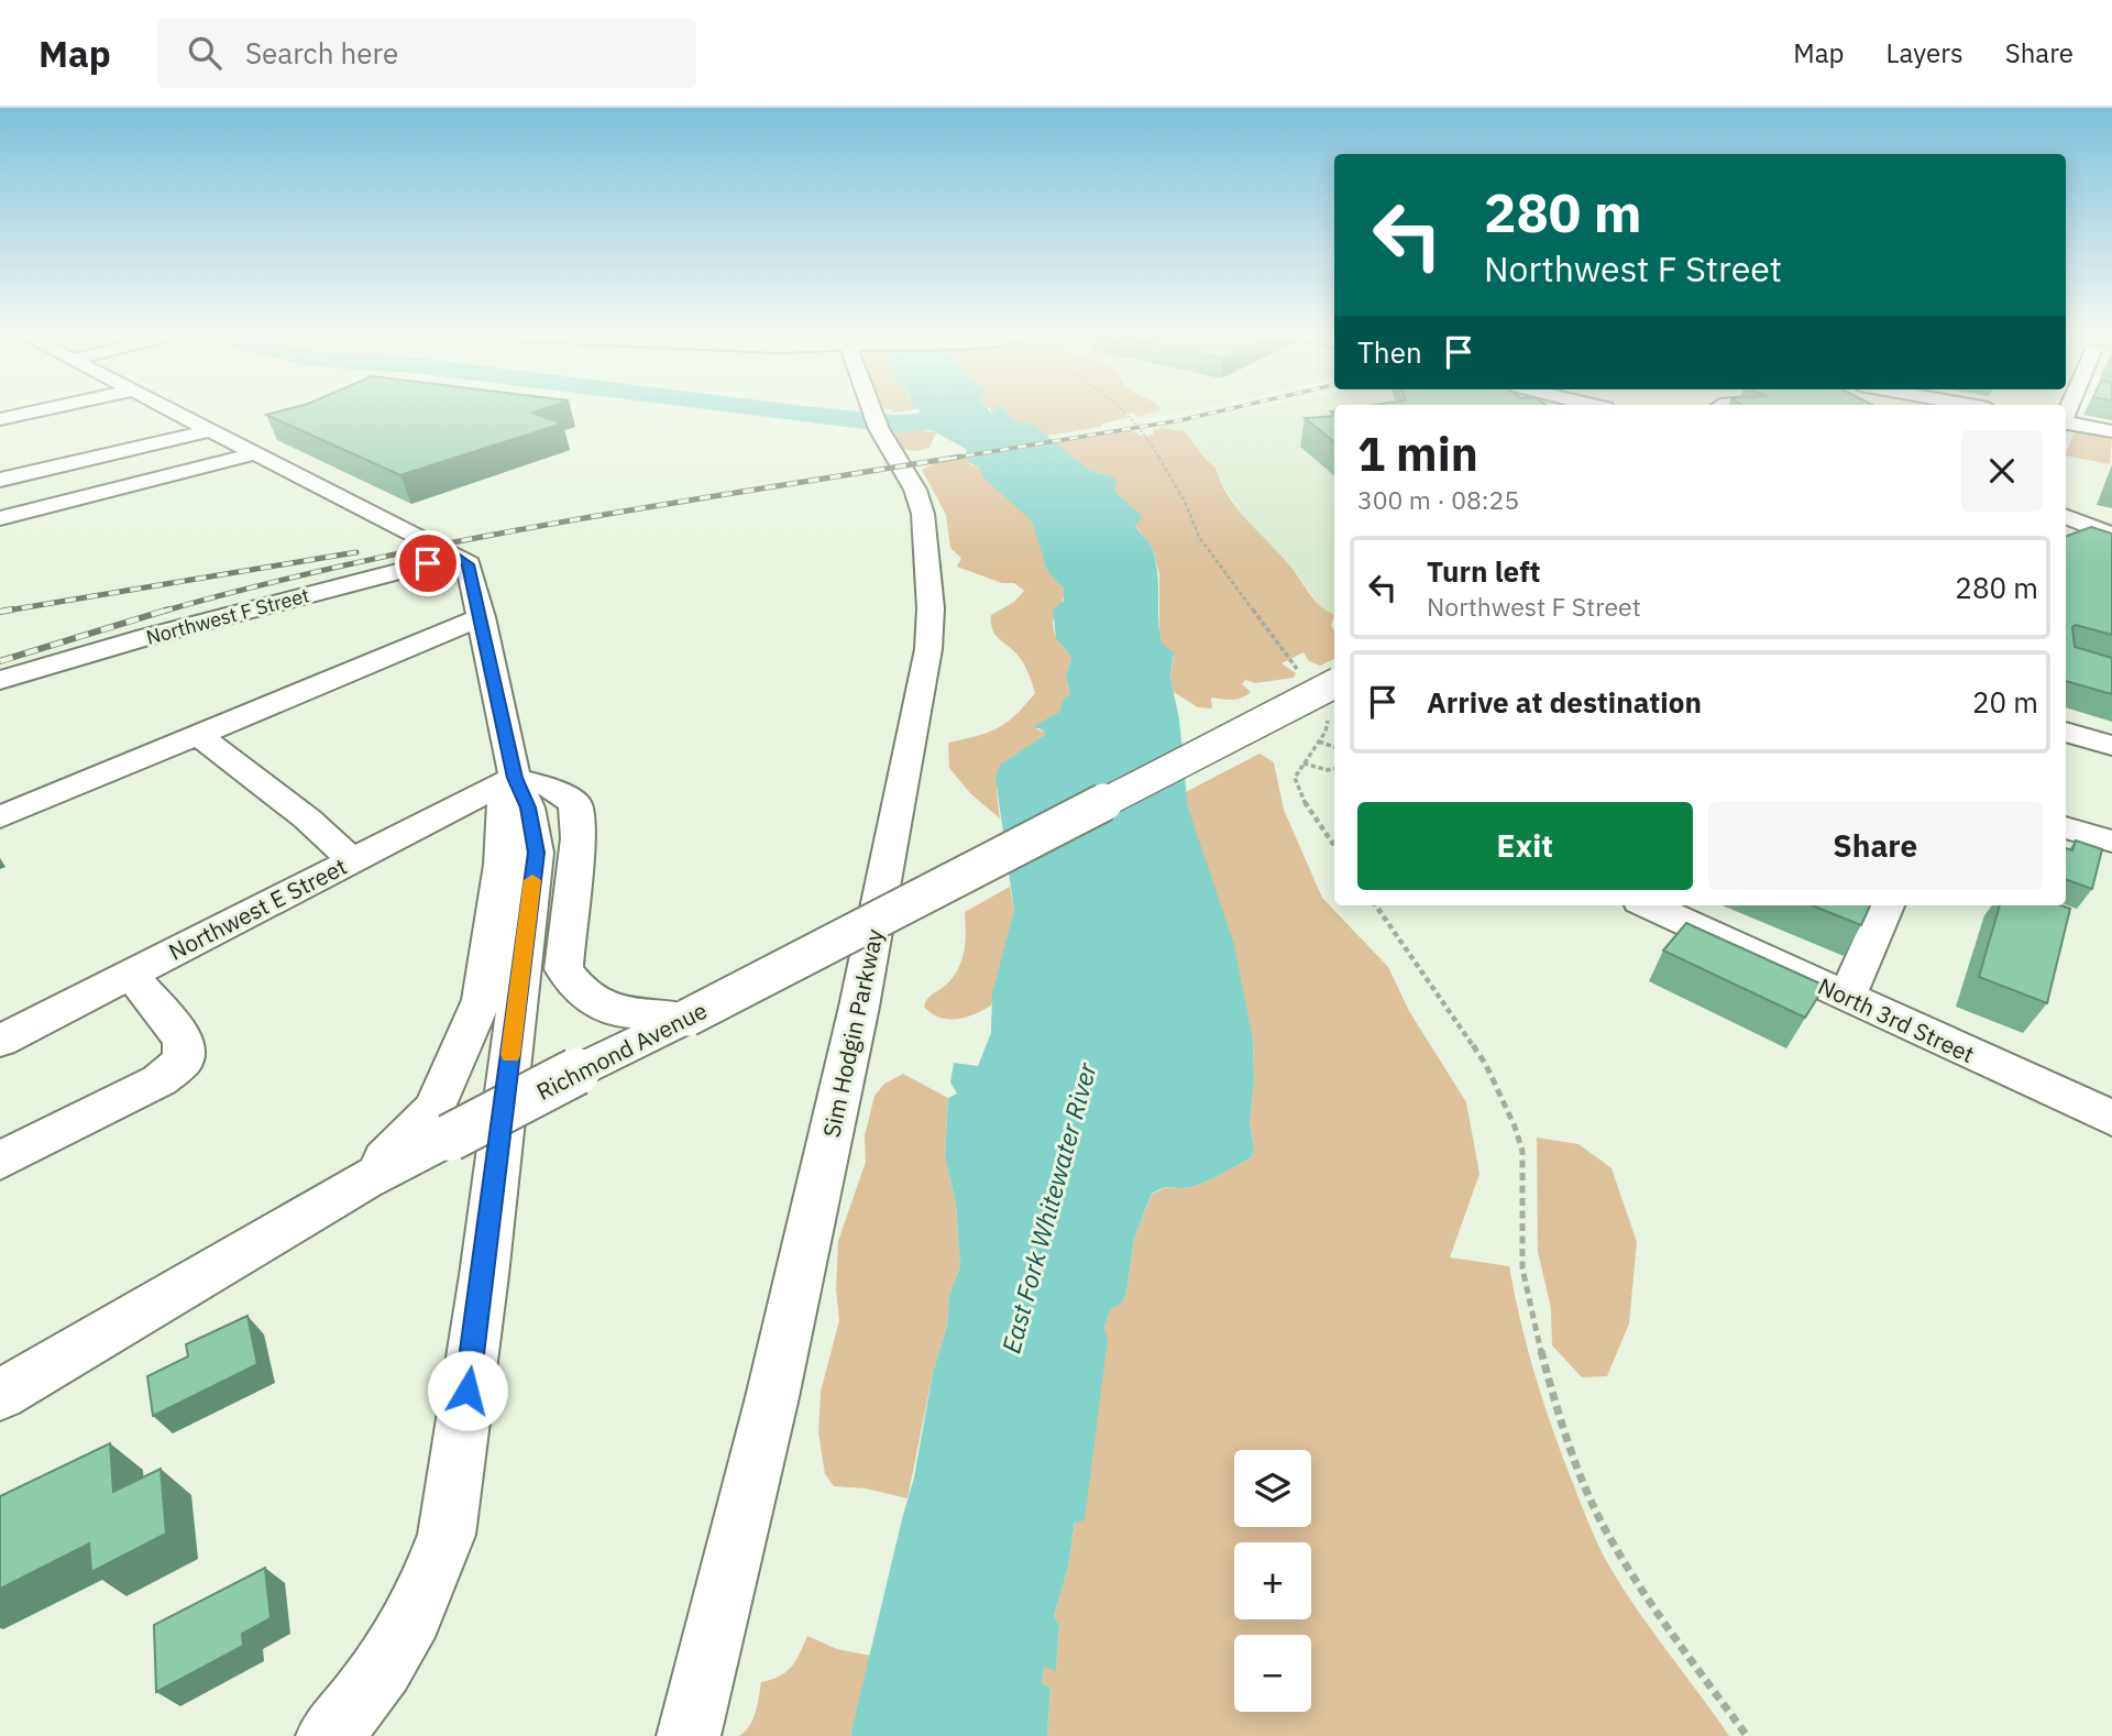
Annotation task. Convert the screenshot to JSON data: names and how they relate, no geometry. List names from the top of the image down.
{
  "streets": {
    "street": [
      "Northwest F Street",
      "Northwest E Street",
      "North 3rd Street",
      "Sim Hodgin Parkway",
      "Richmond Avenue"
    ]
  },
  "water": ["East Fork Whitewater River"],
  "page": {
    "header": "Map",
    "search": "Search here",
    "nav": ["Map", "Layers", "Share"],
    "turn": ["280 m", "Northwest F Street"],
    "then": "Then",
    "heading": ["1 min", "300 m · 08:25"],
    "list": [
      {
        "name": "Turn left",
        "note": "Northwest F Street",
        "value": "280 m"
      },
      {
        "name": "Arrive at destination",
        "value": "20 m"
      }
    ],
    "buttons": ["Exit", "Share"],
    "map_buttons": ["+", "−"]
  }
}
